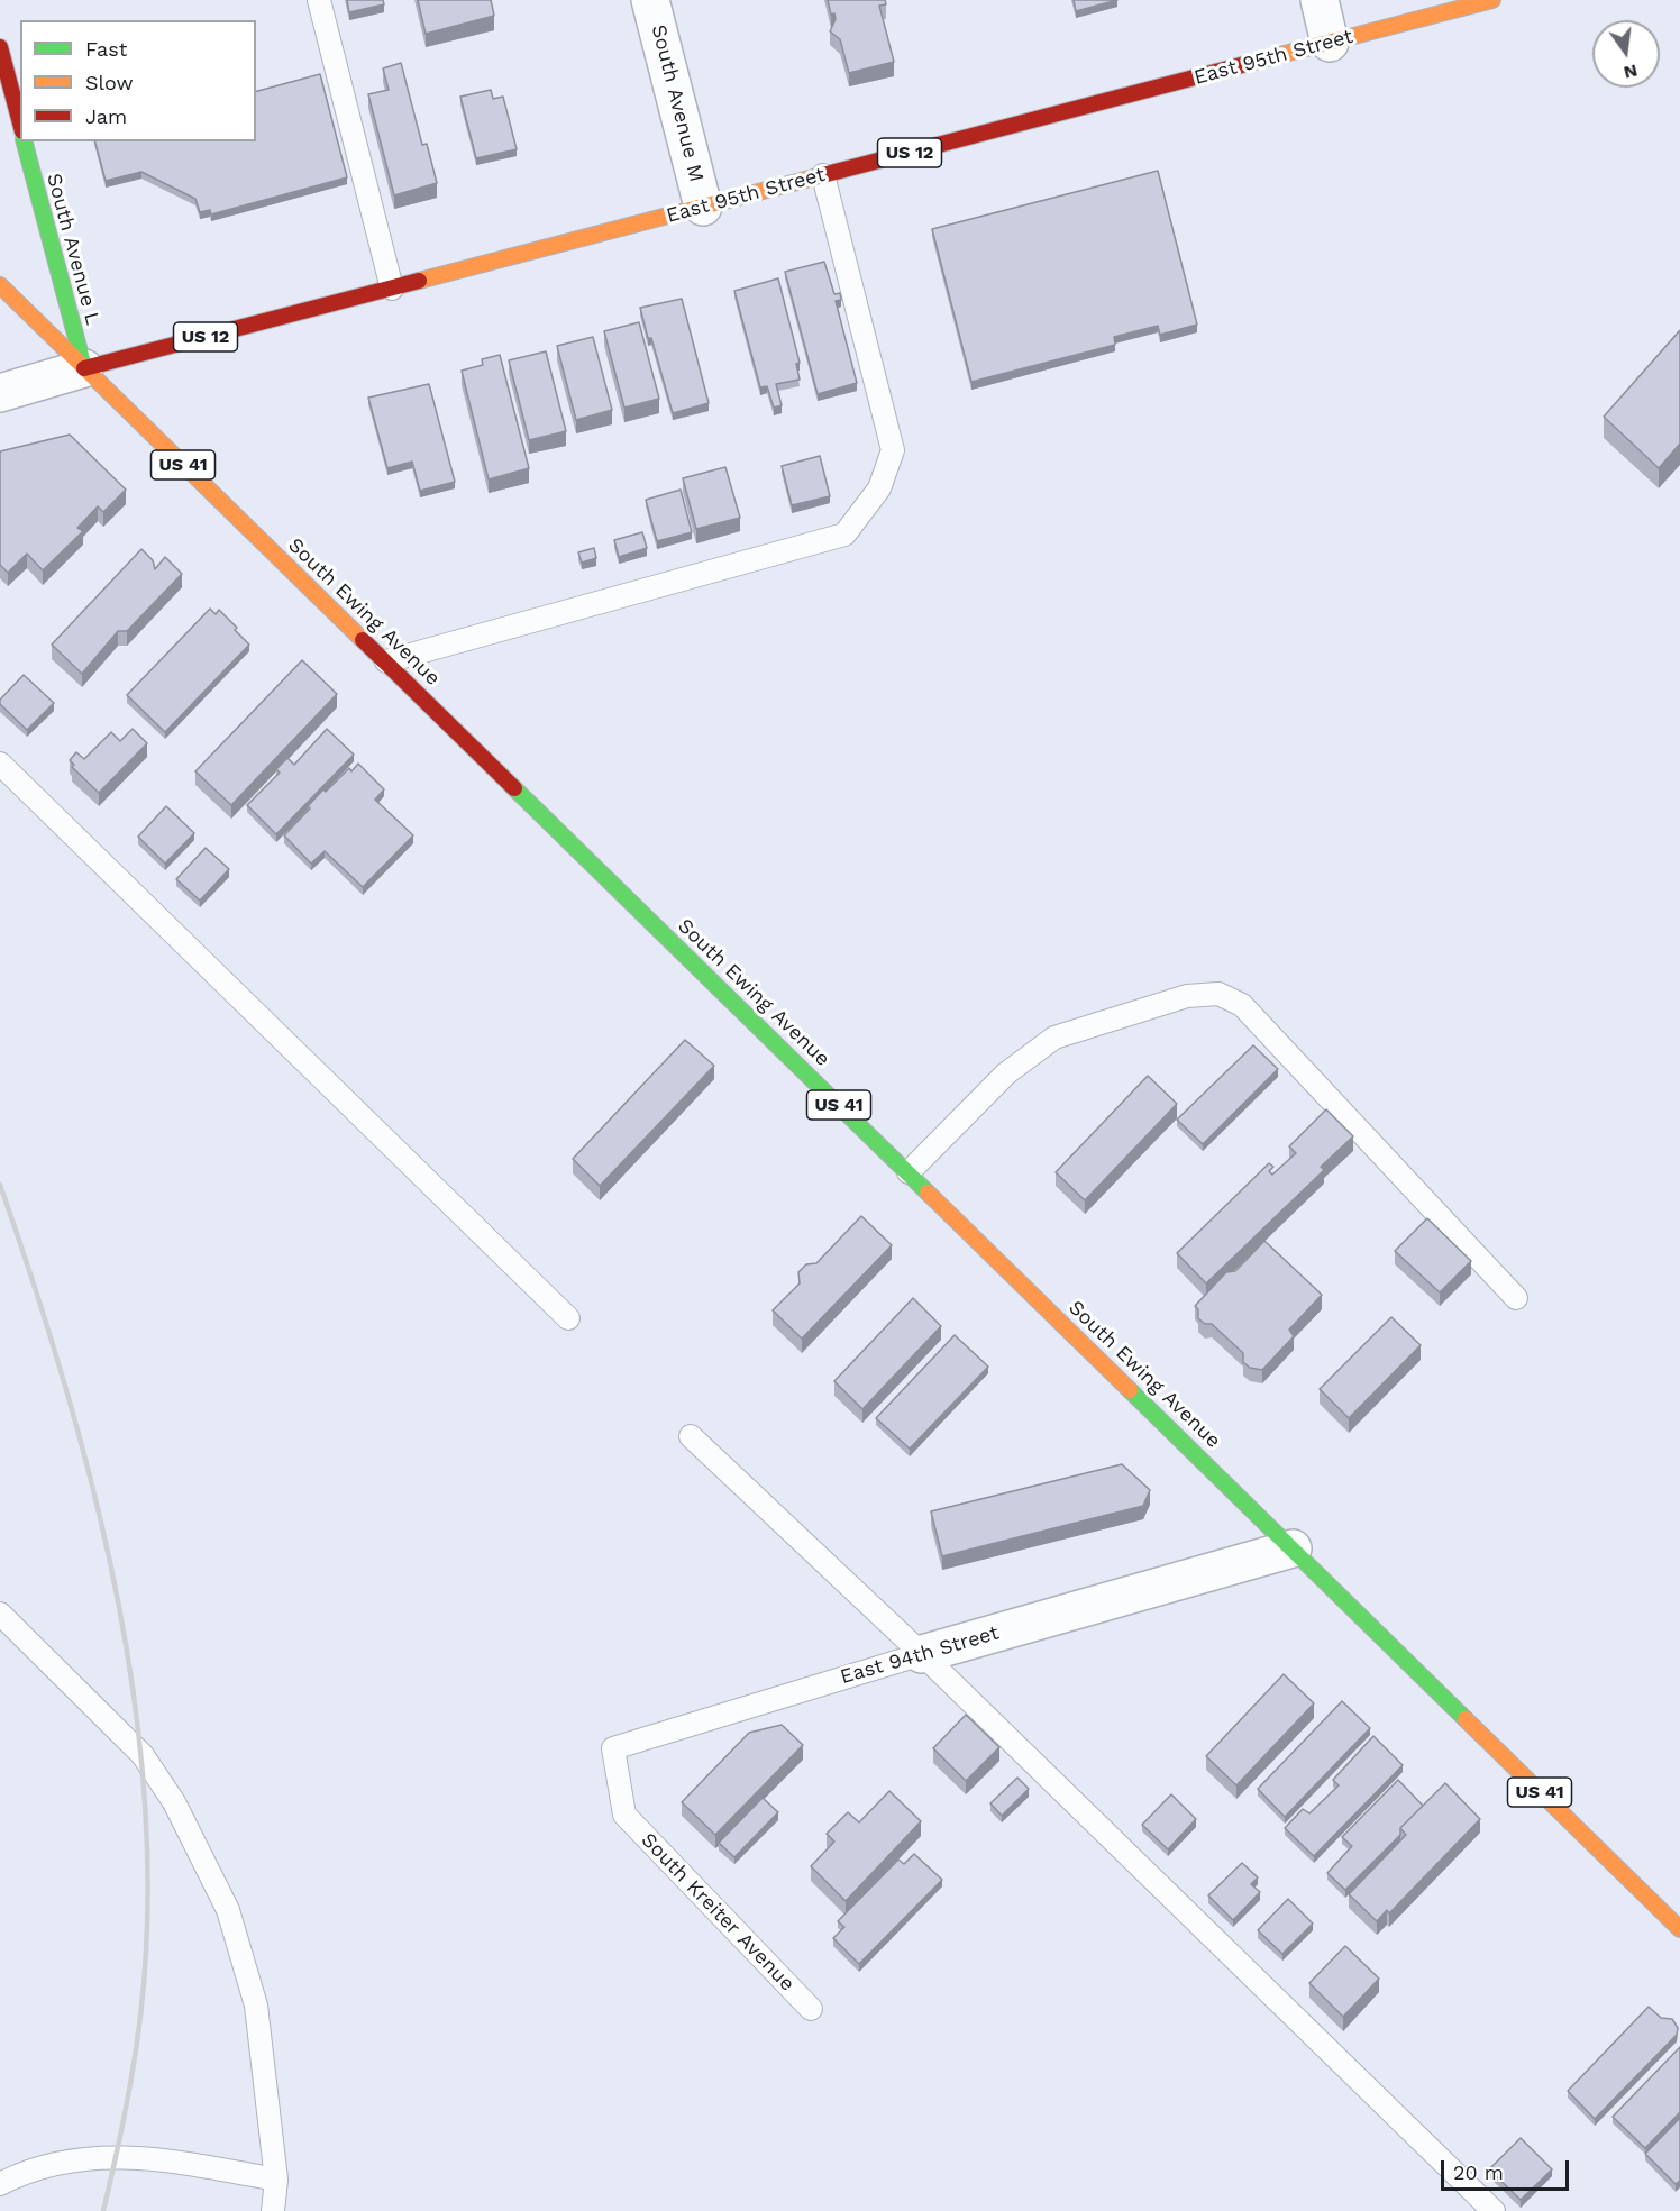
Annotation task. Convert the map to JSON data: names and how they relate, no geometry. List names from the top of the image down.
{
  "streets": {
    "main road": [
      "East 95th Street",
      "US 12",
      "South Avenue L",
      "US 41",
      "South Ewing Avenue"
    ],
    "street": ["South Avenue M", "East 94th Street"],
    "lane": ["South Kreiter Avenue"]
  },
  "crossings": [
    ["East 95th Street", "South Avenue M"],
    ["East 95th Street", "South Avenue L"],
    ["East 95th Street", "South Ewing Avenue"],
    ["South Avenue L", "South Ewing Avenue"],
    ["South Ewing Avenue", "East 94th Street"],
    ["East 94th Street", "South Kreiter Avenue"]
  ],
  "legend": ["Fast", "Slow", "Jam"],
  "scale_bar": "20 m",
  "north": "bottom"
}
